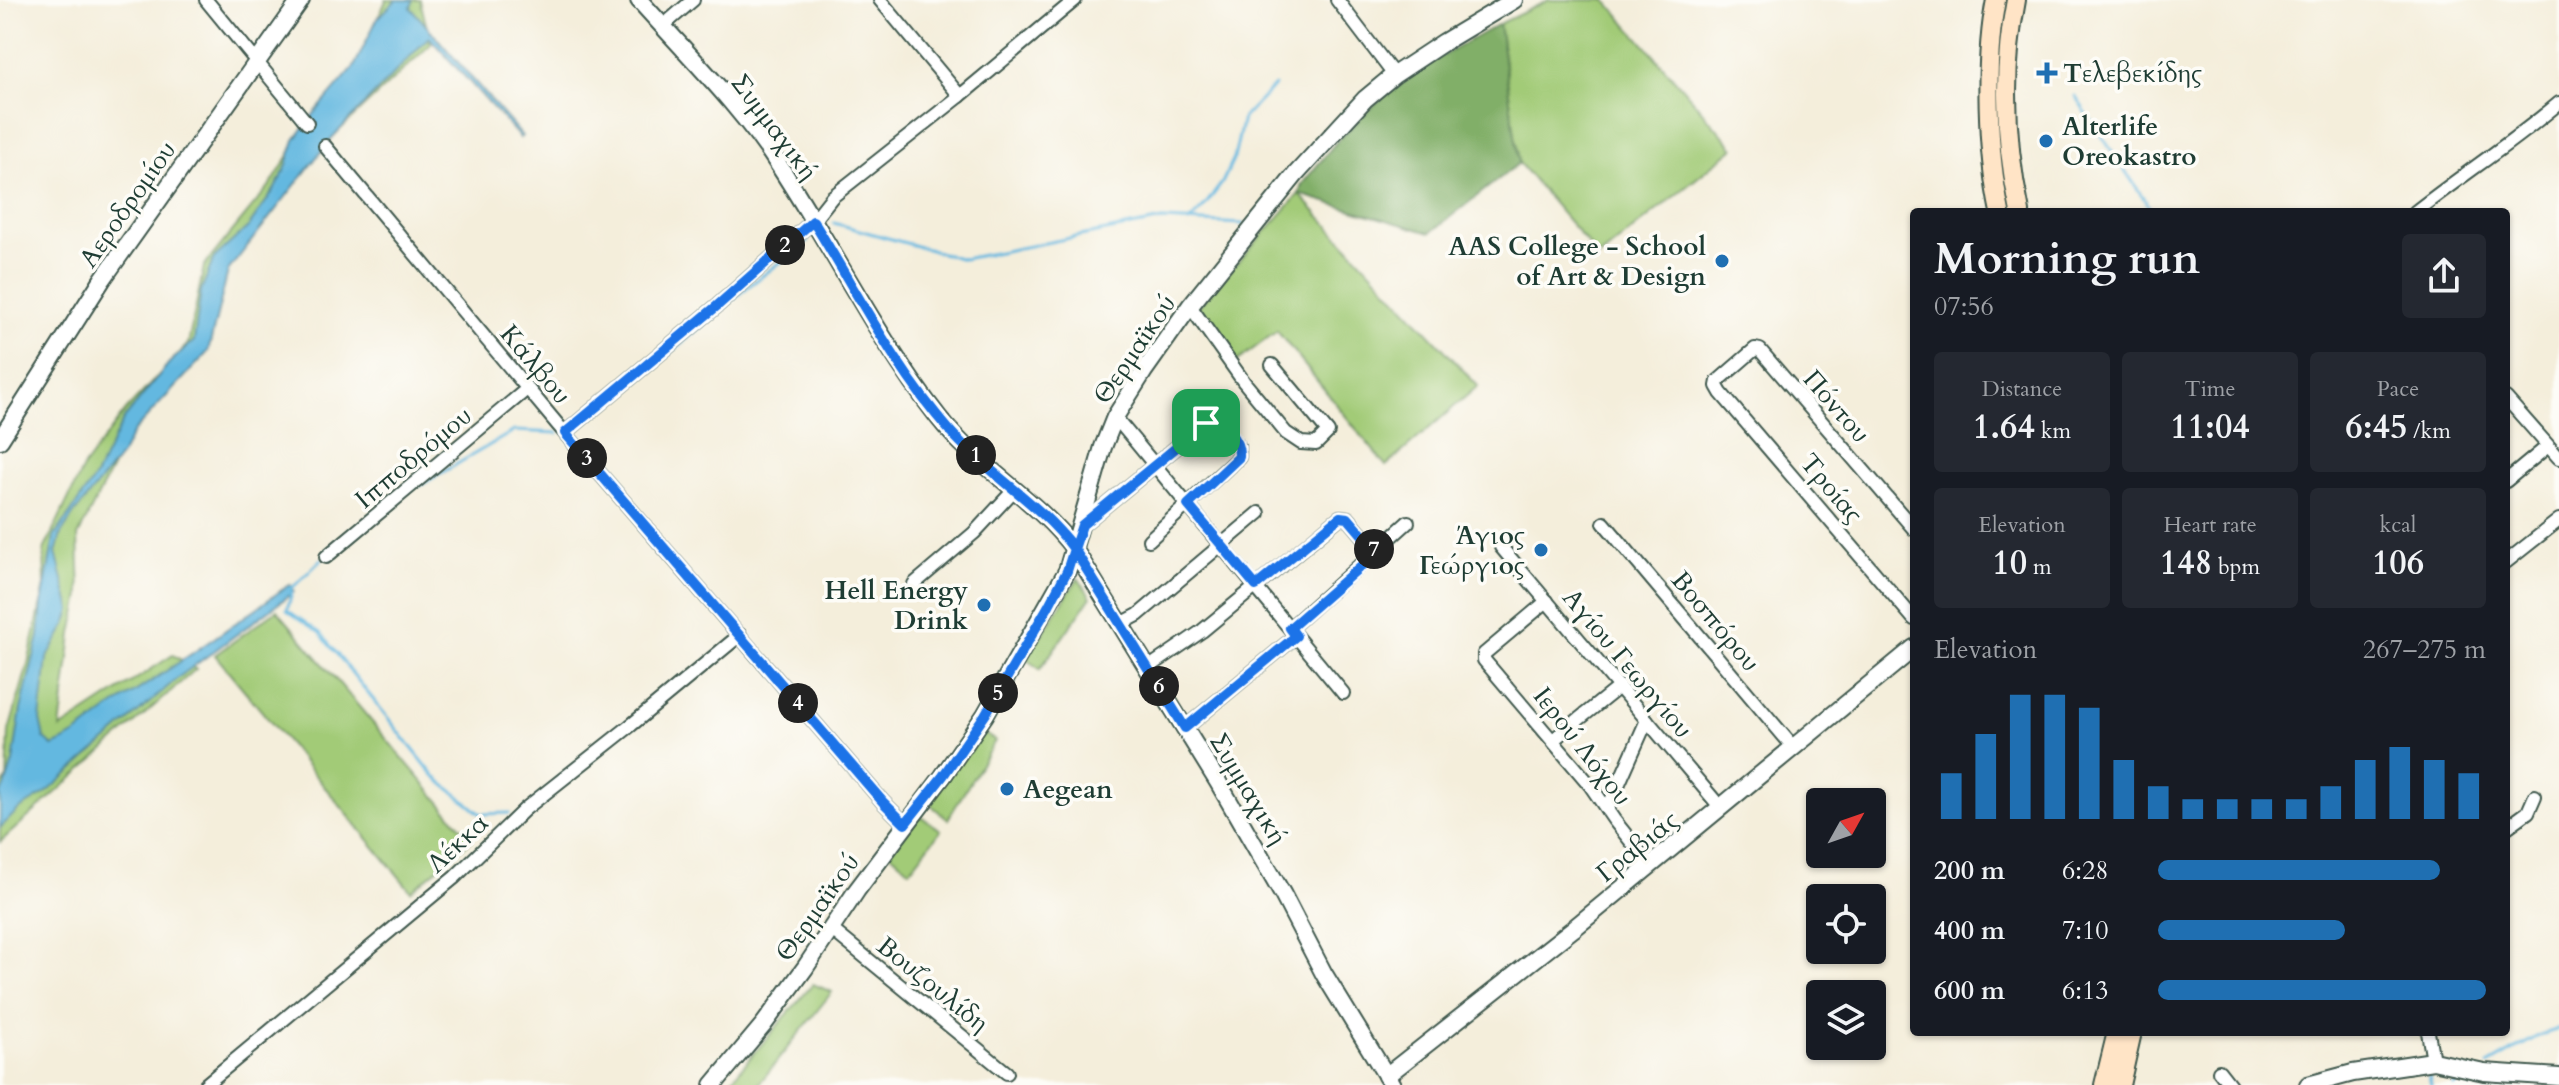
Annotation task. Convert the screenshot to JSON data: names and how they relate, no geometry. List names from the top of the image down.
{
  "streets": {
    "street": [
      "Συμμαχική",
      "Αεροδρομίου",
      "Θερμαϊκού",
      "Κάλβου",
      "Πόντου",
      "Ιπποδρόμου",
      "Τροίας",
      "Βοσπόρου",
      "Αγίου Γεωργίου",
      "Ιερού Λόχου",
      "Λέκκα",
      "Γραβιάς",
      "Βουζουλίδη"
    ]
  },
  "crossings": [
    ["Συμμαχική", "Θερμαϊκού"],
    ["Συμμαχική", "Γραβιάς"],
    ["Θερμαϊκού", "Κάλβου"],
    ["Θερμαϊκού", "Βουζουλίδη"],
    ["Κάλβου", "Ιπποδρόμου"],
    ["Κάλβου", "Λέκκα"],
    ["Πόντου", "Τροίας"],
    ["Βοσπόρου", "Γραβιάς"],
    ["Αγίου Γεωργίου", "Ιερού Λόχου"],
    ["Αγίου Γεωργίου", "Γραβιάς"],
    ["Ιερού Λόχου", "Γραβιάς"]
  ],
  "places": {
    "health": ["Τελεβεκίδης"],
    "other": [
      "Alterlife Oreokastro",
      "AAS College - School of Art & Design",
      "Άγιος Γεώργιος",
      "Hell Energy Drink",
      "Aegean"
    ]
  },
  "north": "top right",
  "page": {
    "heading": ["Morning run", "07:56"],
    "pins": [
      "2",
      "1",
      "3",
      "7",
      "6",
      "5",
      "4"
    ],
    "stats": [
      ["Distance", "1.64 km"],
      ["Time", "11:04"],
      ["Pace", "6:45 /km"],
      ["Elevation", "10 m"],
      ["Heart rate", "148 bpm"],
      ["kcal", "106"]
    ],
    "chart": ["Elevation", "267–275 m"],
    "list": [
      {
        "name": "200 m",
        "note": "6:28"
      },
      {
        "name": "400 m",
        "note": "7:10"
      },
      {
        "name": "600 m",
        "note": "6:13"
      }
    ]
  }
}
